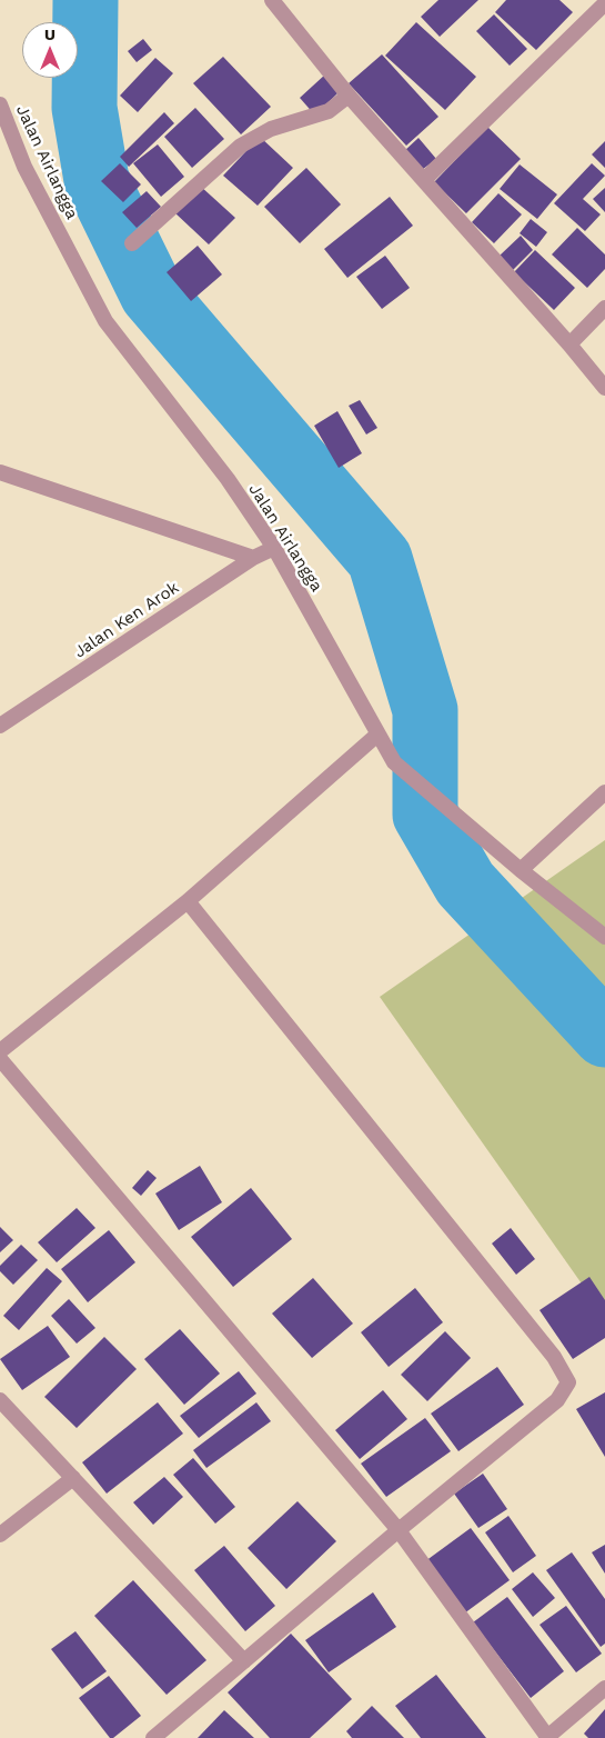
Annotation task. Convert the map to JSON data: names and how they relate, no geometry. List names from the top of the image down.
{
  "streets": {
    "street": ["Jalan Airlangga", "Jalan Ken Arok"]
  },
  "crossings": [
    ["Jalan Airlangga", "Jalan Ken Arok"]
  ],
  "north": "top"
}
